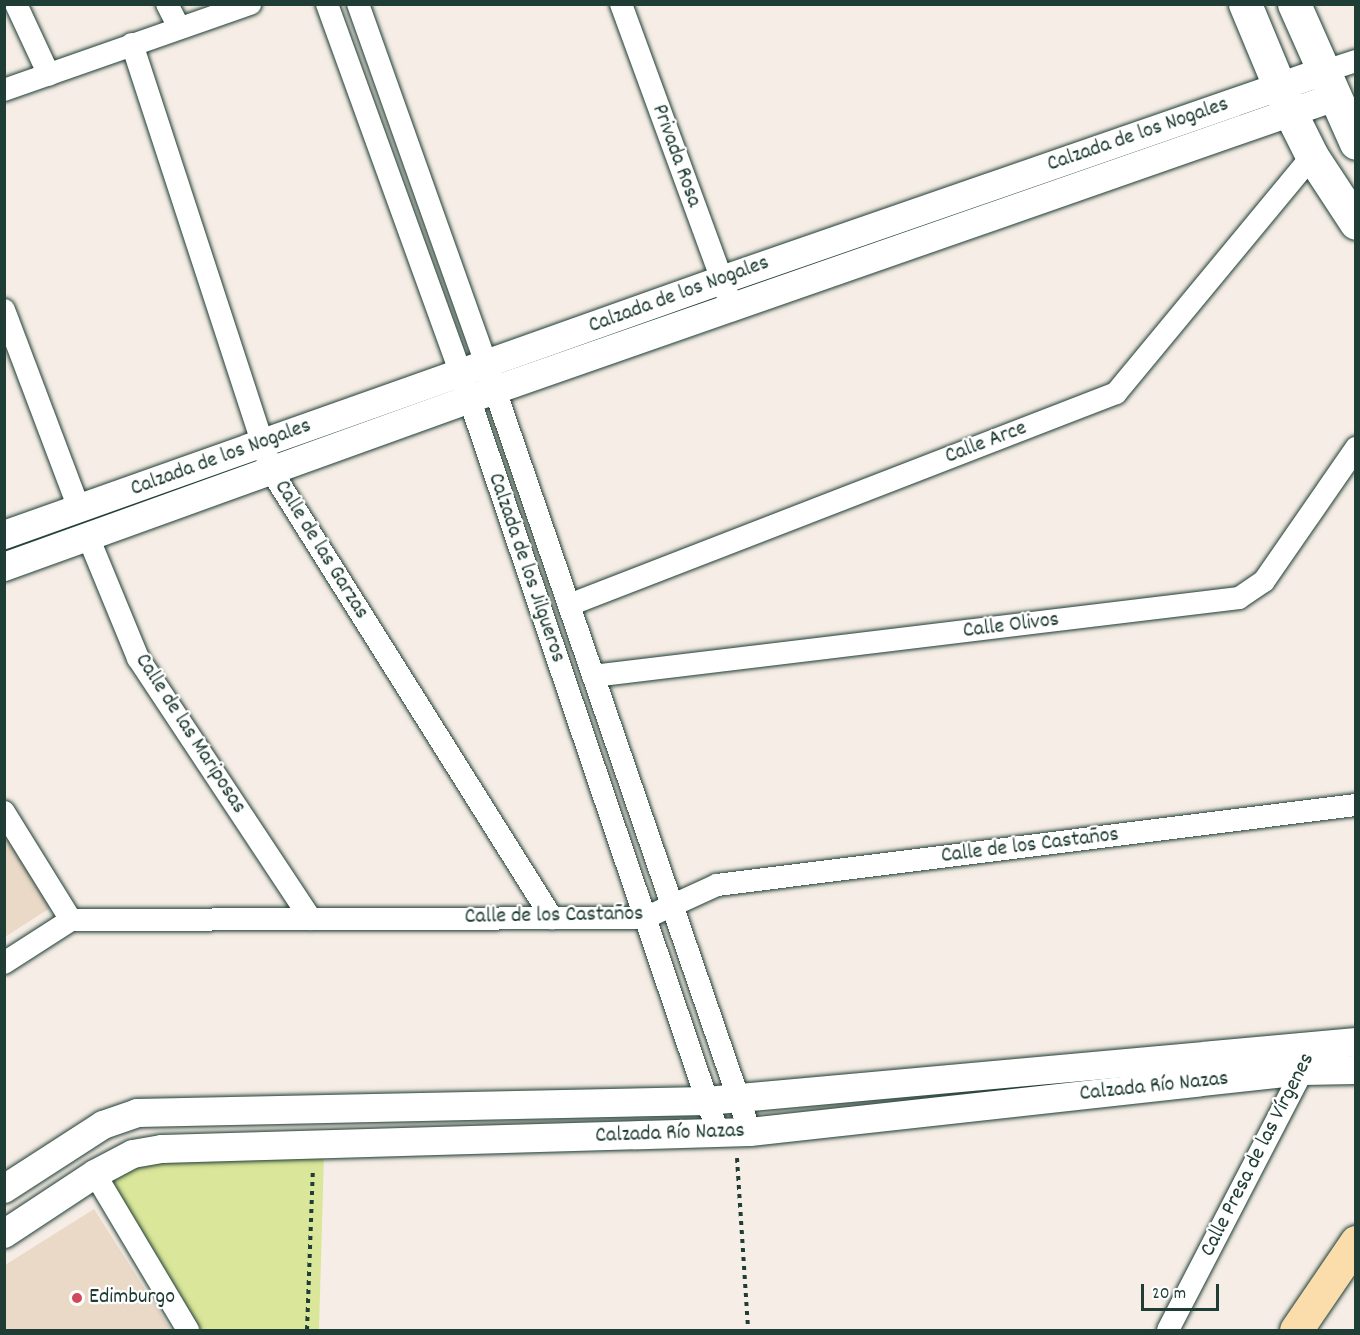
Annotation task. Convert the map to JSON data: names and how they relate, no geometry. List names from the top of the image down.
{
  "streets": {
    "street": [
      "Calzada de los Nogales",
      "Privada Rosa",
      "Calle Arce",
      "Calle de las Garzas",
      "Calzada de los Jilgueros",
      "Calle Olivos",
      "Calle de las Mariposas",
      "Calle de los Castaños",
      "Calzada Río Nazas",
      "Calle Presa de las Vírgenes"
    ]
  },
  "crossings": [
    ["Calzada de los Nogales", "Privada Rosa"],
    ["Calzada de los Nogales", "Calle de las Garzas"],
    ["Calzada de los Nogales", "Calzada de los Jilgueros"],
    ["Calzada de los Nogales", "Calle de las Mariposas"],
    ["Calle Arce", "Calzada de los Jilgueros"],
    ["Calle de las Garzas", "Calle de los Castaños"],
    ["Calzada de los Jilgueros", "Calle Olivos"],
    ["Calzada de los Jilgueros", "Calle de los Castaños"],
    ["Calzada de los Jilgueros", "Calzada Río Nazas"],
    ["Calle de las Mariposas", "Calle de los Castaños"],
    ["Calzada Río Nazas", "Calle Presa de las Vírgenes"]
  ],
  "places": ["Edimburgo"],
  "scale_bar": "20 m"
}
